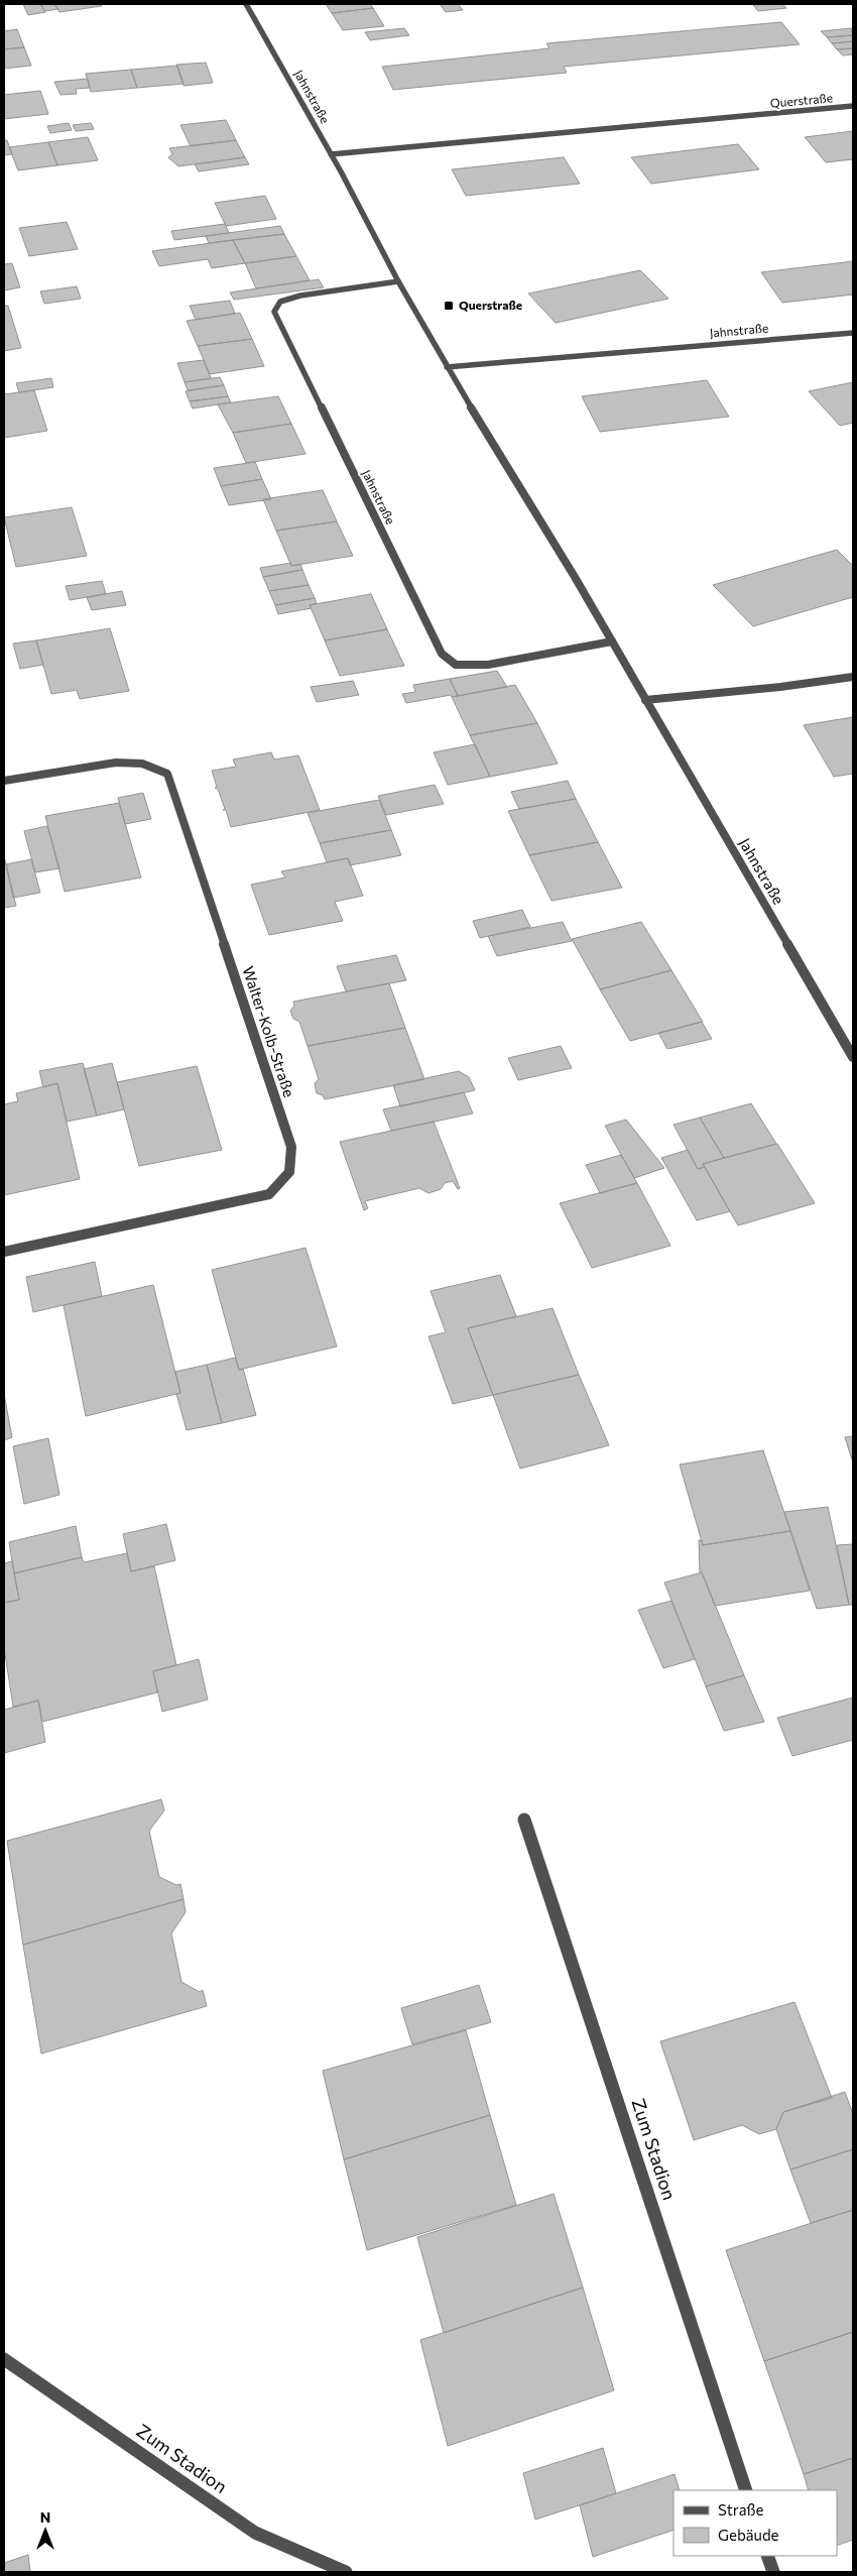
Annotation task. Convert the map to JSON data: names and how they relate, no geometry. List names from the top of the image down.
{
  "streets": {
    "street": [
      "Jahnstraße",
      "Querstraße",
      "Walter-Kolb-Straße",
      "Zum Stadion"
    ]
  },
  "crossings": [
    ["Jahnstraße", "Querstraße"]
  ],
  "places": {
    "transit": ["Querstraße"]
  },
  "legend": ["Straße", "Gebäude"],
  "north": "top"
}
